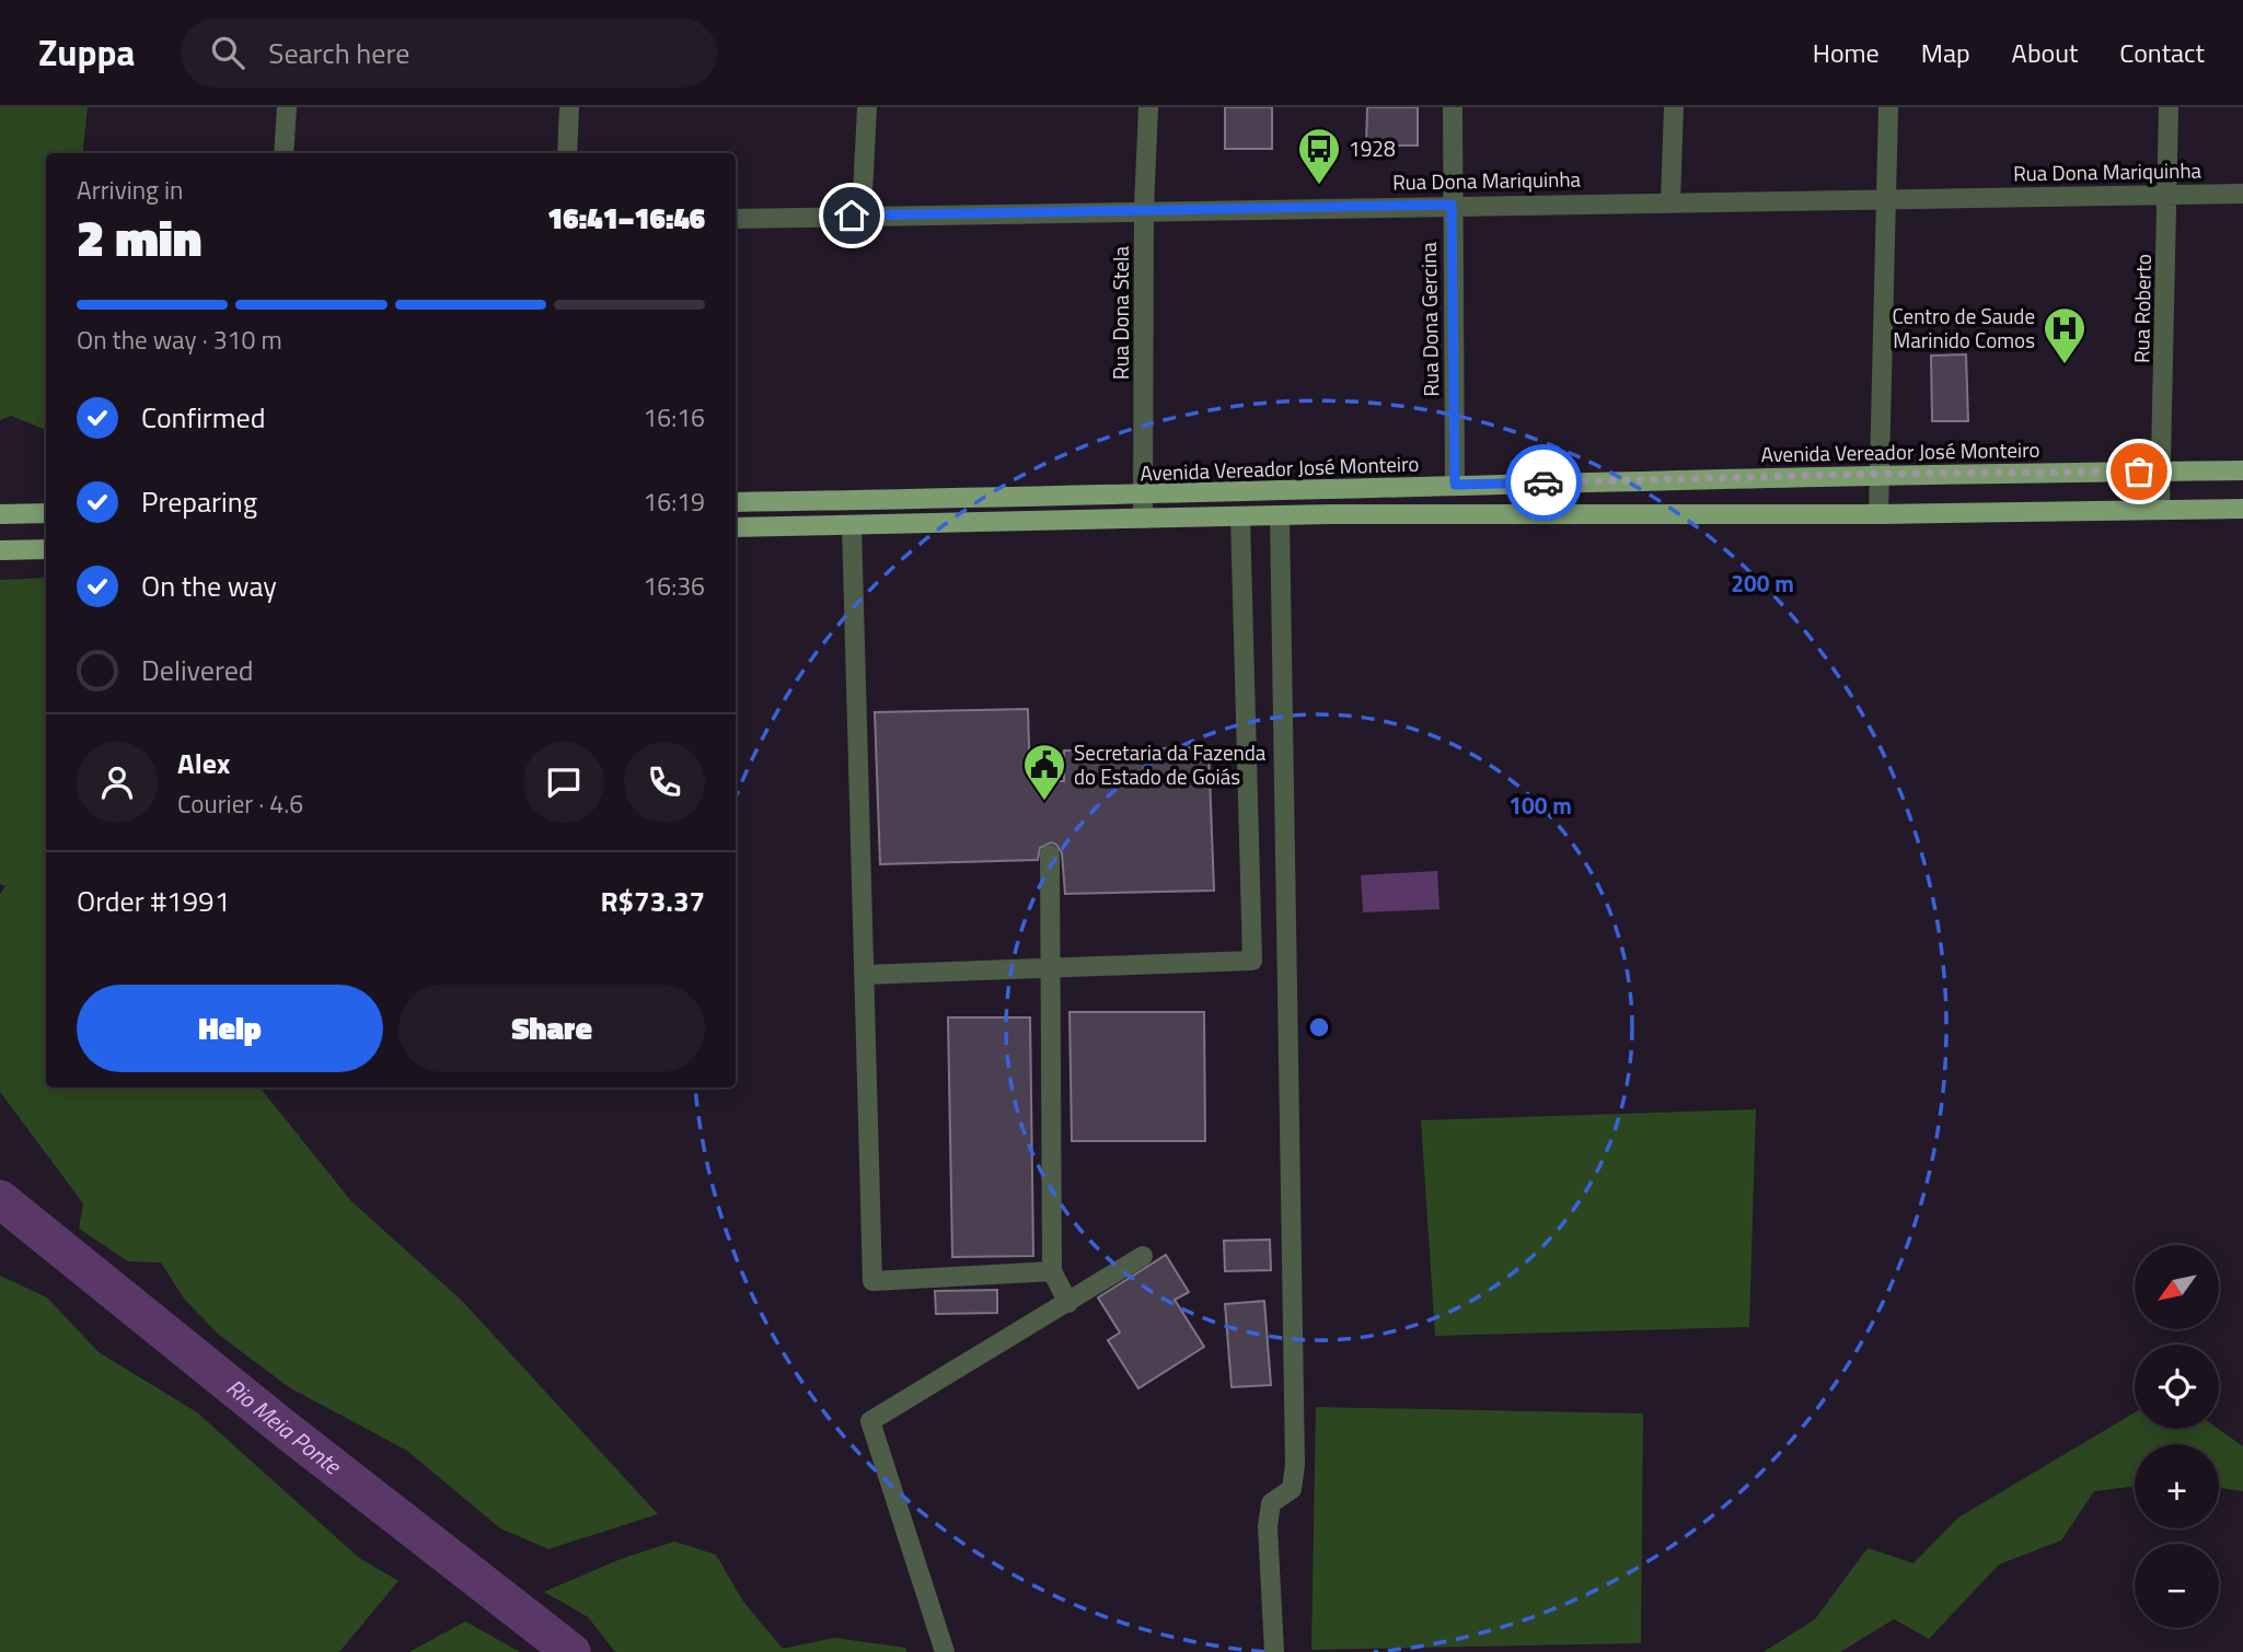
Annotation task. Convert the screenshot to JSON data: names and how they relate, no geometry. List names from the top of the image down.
{
  "streets": {
    "main road": ["Avenida Vereador José Monteiro"],
    "street": [
      "Rua Dona Mariquinha",
      "Rua Roberto",
      "Rua Dona Stela",
      "Rua Dona Gercina"
    ]
  },
  "crossings": [
    ["Rua Dona Mariquinha", "Rua Roberto"],
    ["Rua Dona Mariquinha", "Rua Dona Stela"],
    ["Rua Dona Mariquinha", "Rua Dona Gercina"],
    ["Rua Roberto", "Avenida Vereador José Monteiro"],
    ["Rua Dona Stela", "Avenida Vereador José Monteiro"],
    ["Rua Dona Gercina", "Avenida Vereador José Monteiro"]
  ],
  "water": ["Rio Meia Ponte"],
  "places": {
    "bus stop": ["1928"],
    "hospital": ["Centro de Saude Marinido Comos"],
    "public building": ["Secretaria da Fazenda do Estado de Goiás"]
  },
  "north": "bottom left",
  "page": {
    "header": "Zuppa",
    "search": "Search here",
    "nav": [
      "Home",
      "Map",
      "About",
      "Contact"
    ],
    "heading": ["2 min", "Arriving in", "16:41–16:46"],
    "panel": [
      "Alex",
      "Courier · 4.6",
      "Order #1991",
      "R$73.37"
    ],
    "bar": "On the way · 310 m",
    "list": [
      ["Confirmed", "16:16"],
      ["Preparing", "16:19"],
      ["On the way", "16:36"],
      "Delivered"
    ],
    "buttons": ["Help", "Share"],
    "map_buttons": ["+", "−"]
  },
  "rings": ["200 m", "100 m"]
}
